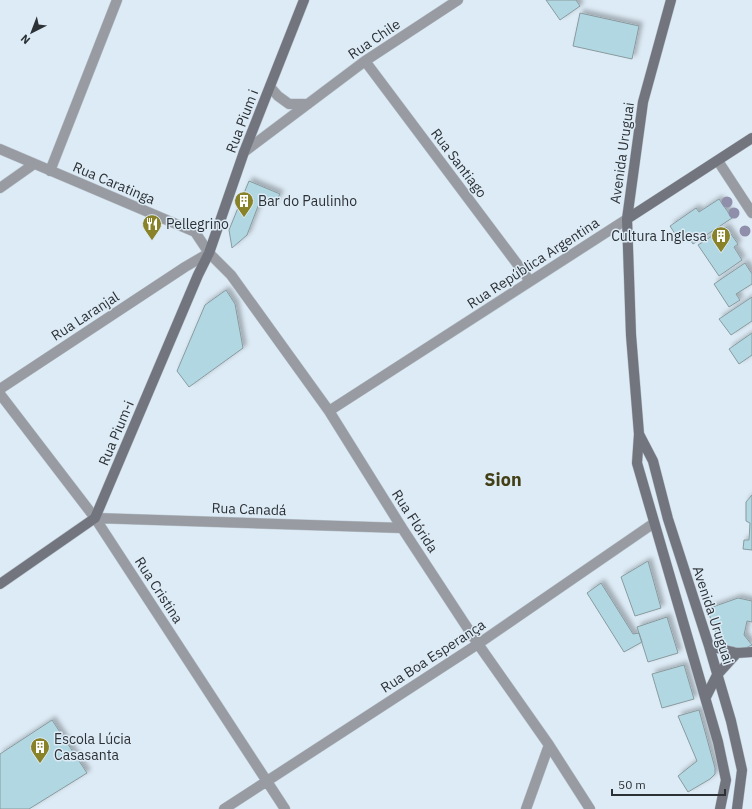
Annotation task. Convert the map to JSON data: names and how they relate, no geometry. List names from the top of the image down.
{
  "streets": {
    "street": [
      "Rua Chile",
      "Rua Pium i",
      "Avenida Uruguai",
      "Rua Santiago",
      "Rua Caratinga",
      "Rua República Argentina",
      "Rua Laranjal",
      "Rua Pium-i",
      "Rua Canadá",
      "Rua Flórida",
      "Rua Cristina",
      "Rua Boa Esperança"
    ]
  },
  "crossings": [
    ["Rua Chile", "Rua Pium i"],
    ["Rua Chile", "Rua Santiago"],
    ["Rua Pium i", "Rua Caratinga"],
    ["Rua Pium i", "Rua Laranjal"],
    ["Rua Pium i", "Rua Pium-i"],
    ["Rua Pium i", "Rua Flórida"],
    ["Avenida Uruguai", "Rua República Argentina"],
    ["Avenida Uruguai", "Rua Boa Esperança"],
    ["Rua Santiago", "Rua República Argentina"],
    ["Rua Caratinga", "Rua Laranjal"],
    ["Rua Caratinga", "Rua Pium-i"],
    ["Rua Caratinga", "Rua Flórida"],
    ["Rua República Argentina", "Rua Flórida"],
    ["Rua Laranjal", "Rua Pium-i"],
    ["Rua Laranjal", "Rua Flórida"],
    ["Rua Pium-i", "Rua Canadá"],
    ["Rua Pium-i", "Rua Flórida"],
    ["Rua Pium-i", "Rua Cristina"],
    ["Rua Canadá", "Rua Flórida"],
    ["Rua Canadá", "Rua Cristina"],
    ["Rua Flórida", "Rua Boa Esperança"],
    ["Rua Cristina", "Rua Boa Esperança"]
  ],
  "districts": ["Sion"],
  "places": {
    "building": ["Bar do Paulinho", "Cultura Inglesa", "Escola Lúcia Casasanta"],
    "restaurant": ["Pellegrino"]
  },
  "scale_bar": "50 m",
  "north": "bottom left"
}
